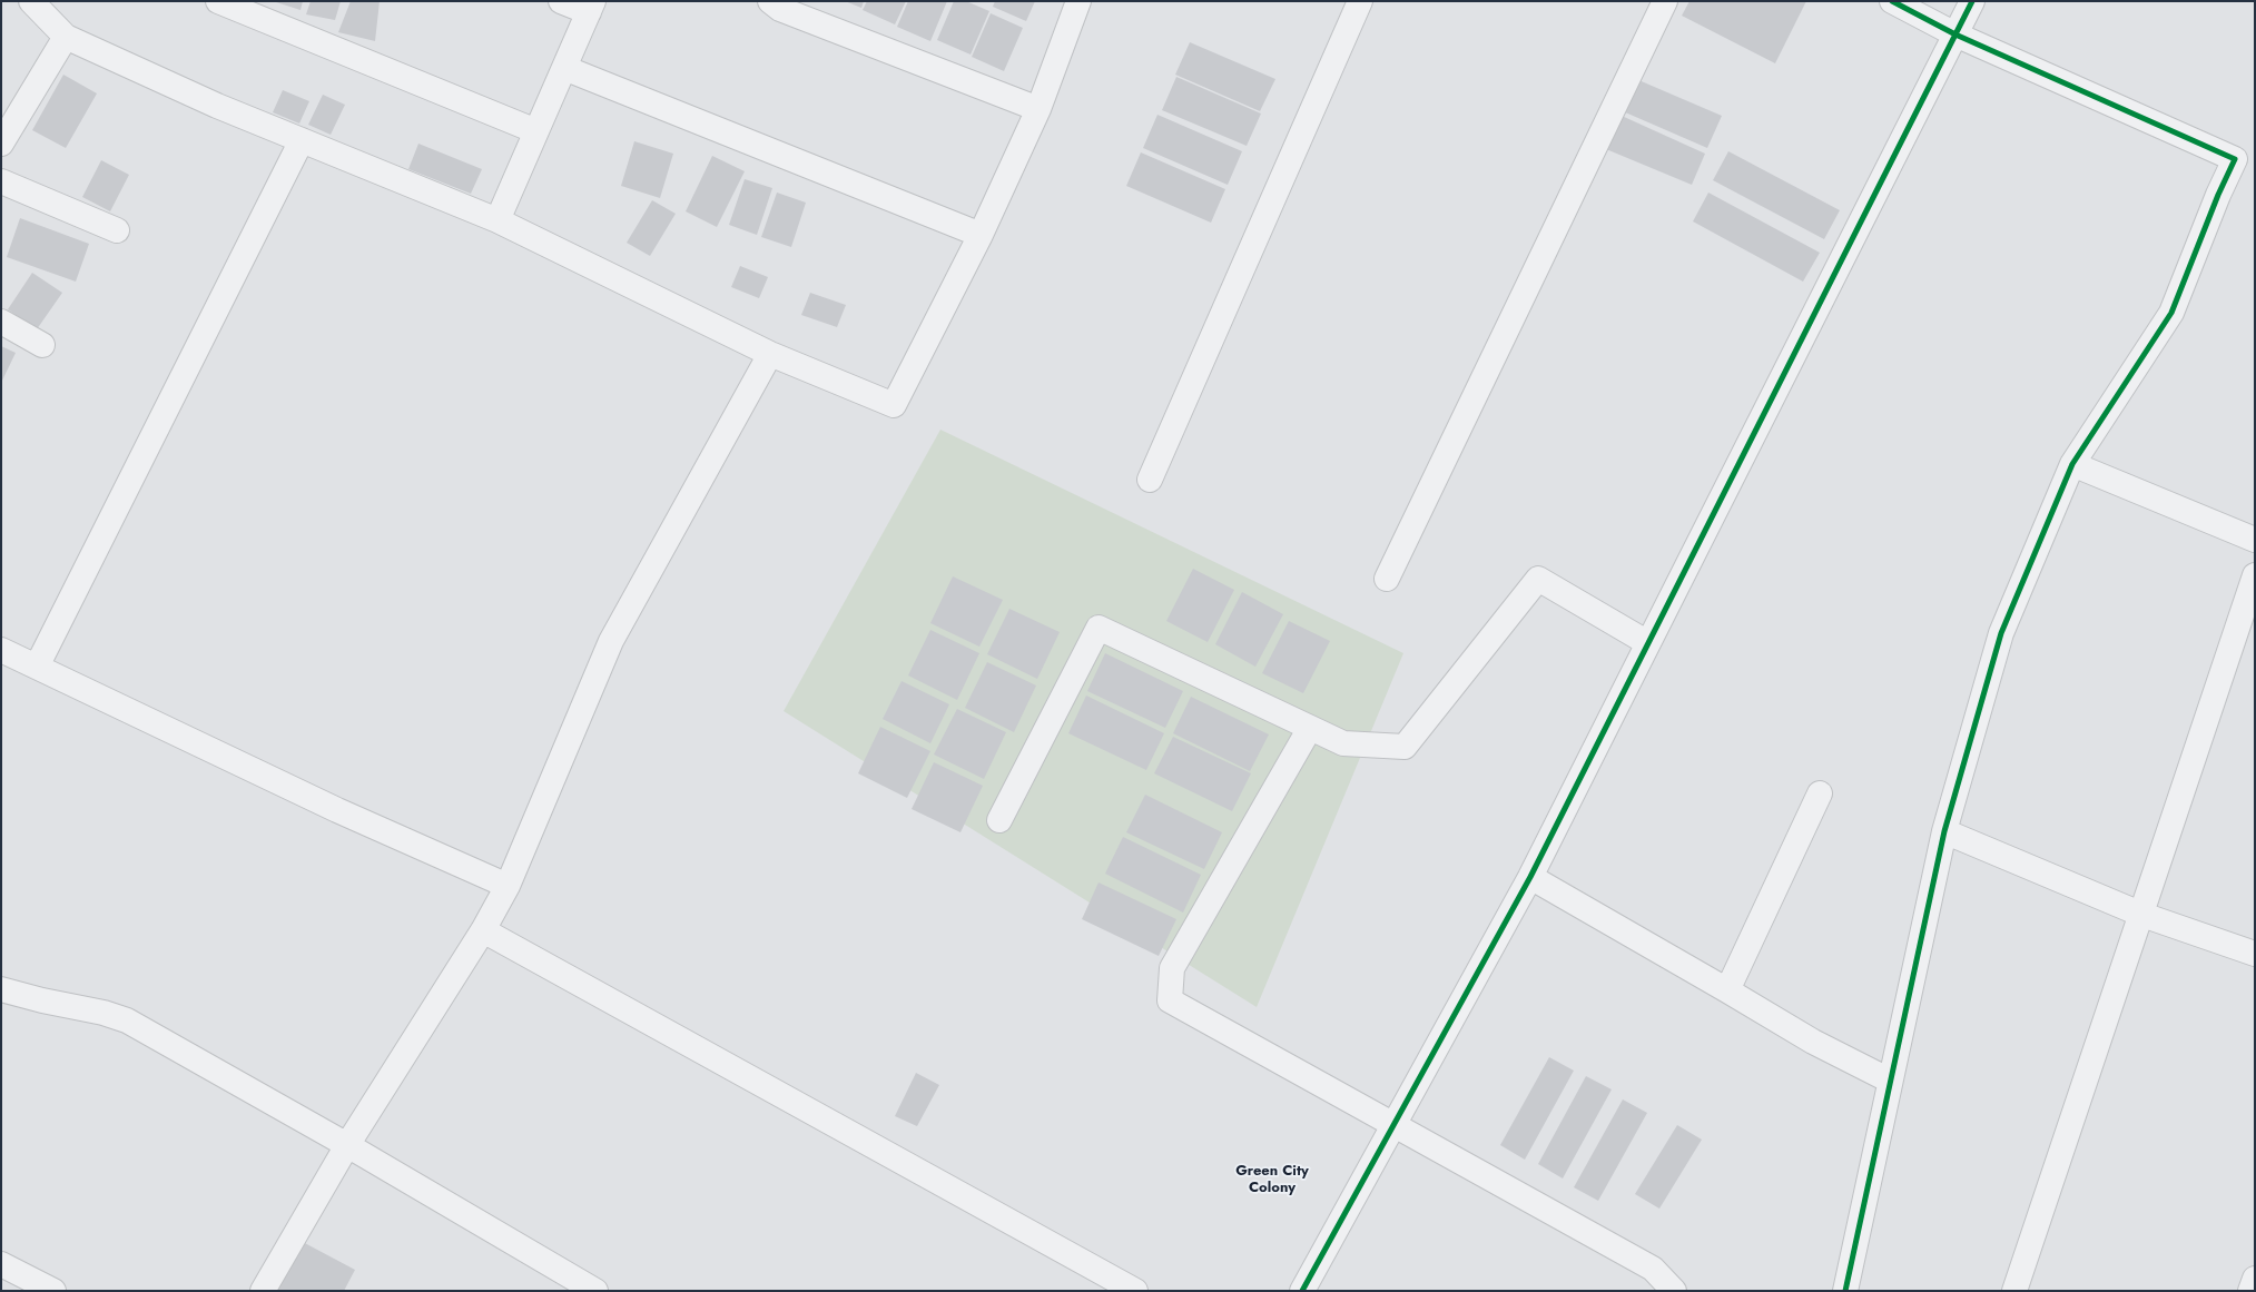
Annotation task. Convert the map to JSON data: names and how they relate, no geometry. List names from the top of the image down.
{
  "districts": ["Green City Colony"]
}
